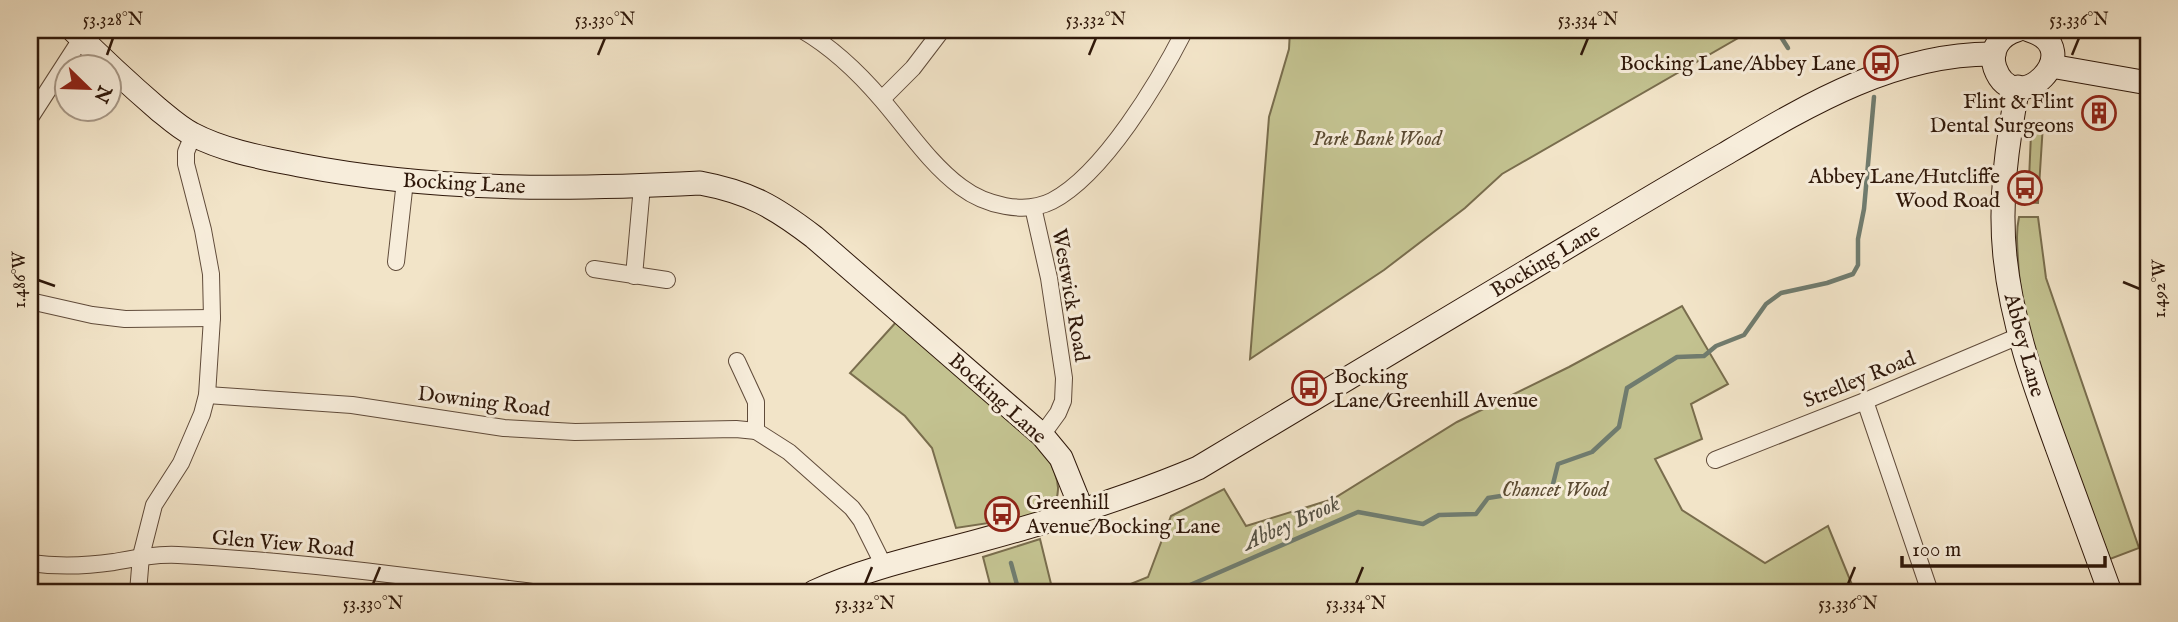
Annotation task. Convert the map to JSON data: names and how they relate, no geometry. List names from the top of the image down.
{
  "streets": {
    "street": [
      "Bocking Lane",
      "Westwick Road",
      "Abbey Lane",
      "Strelley Road",
      "Downing Road",
      "Glen View Road"
    ]
  },
  "crossings": [
    ["Bocking Lane", "Westwick Road"],
    ["Abbey Lane", "Strelley Road"]
  ],
  "water": ["Abbey Brook"],
  "parks": ["Park Bank Wood", "Chancet Wood"],
  "places": {
    "bus stop": [
      "Bocking Lane/Abbey Lane",
      "Abbey Lane/Hutcliffe Wood Road",
      "Bocking Lane/Greenhill Avenue",
      "Greenhill Avenue/Bocking Lane"
    ],
    "building": ["Flint & Flint Dental Surgeons"]
  },
  "scale_bar": "100 m",
  "north": "bottom right",
  "coordinates": [
    "53.328°N",
    "53.330°N",
    "53.332°N",
    "53.334°N",
    "53.336°N",
    "1.486°W",
    "1.492°W"
  ]
}
